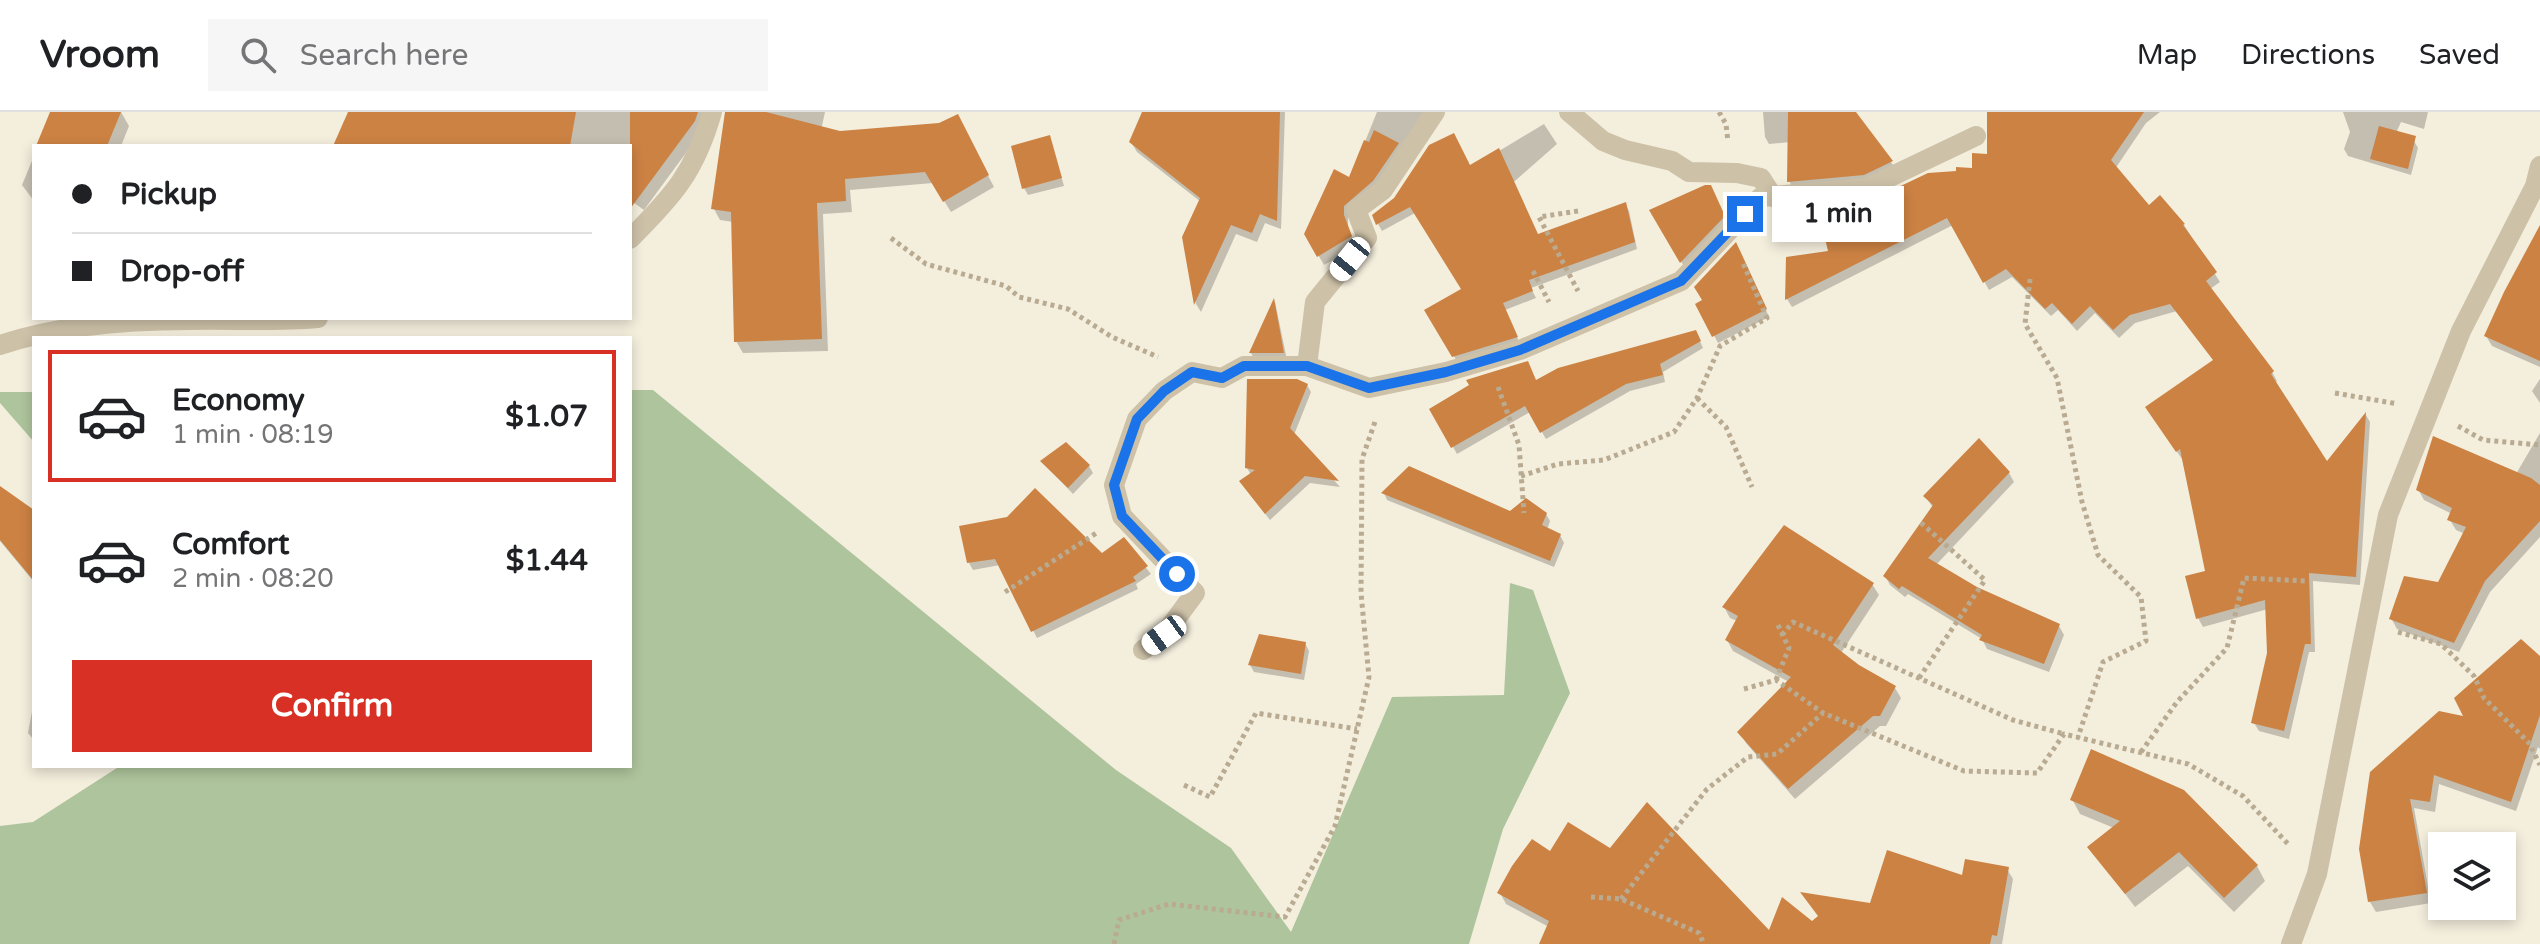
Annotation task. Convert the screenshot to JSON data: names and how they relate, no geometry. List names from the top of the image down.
{
  "page": {
    "header": "Vroom",
    "search": "Search here",
    "nav": ["Map", "Directions", "Saved"],
    "banner": ["Pickup", "Drop-off"],
    "bubble": "1 min",
    "list": [
      {
        "name": "Economy",
        "note": "1 min · 08:19",
        "value": "$1.07"
      },
      {
        "name": "Comfort",
        "note": "2 min · 08:20",
        "value": "$1.44"
      }
    ],
    "buttons": "Confirm"
  }
}
